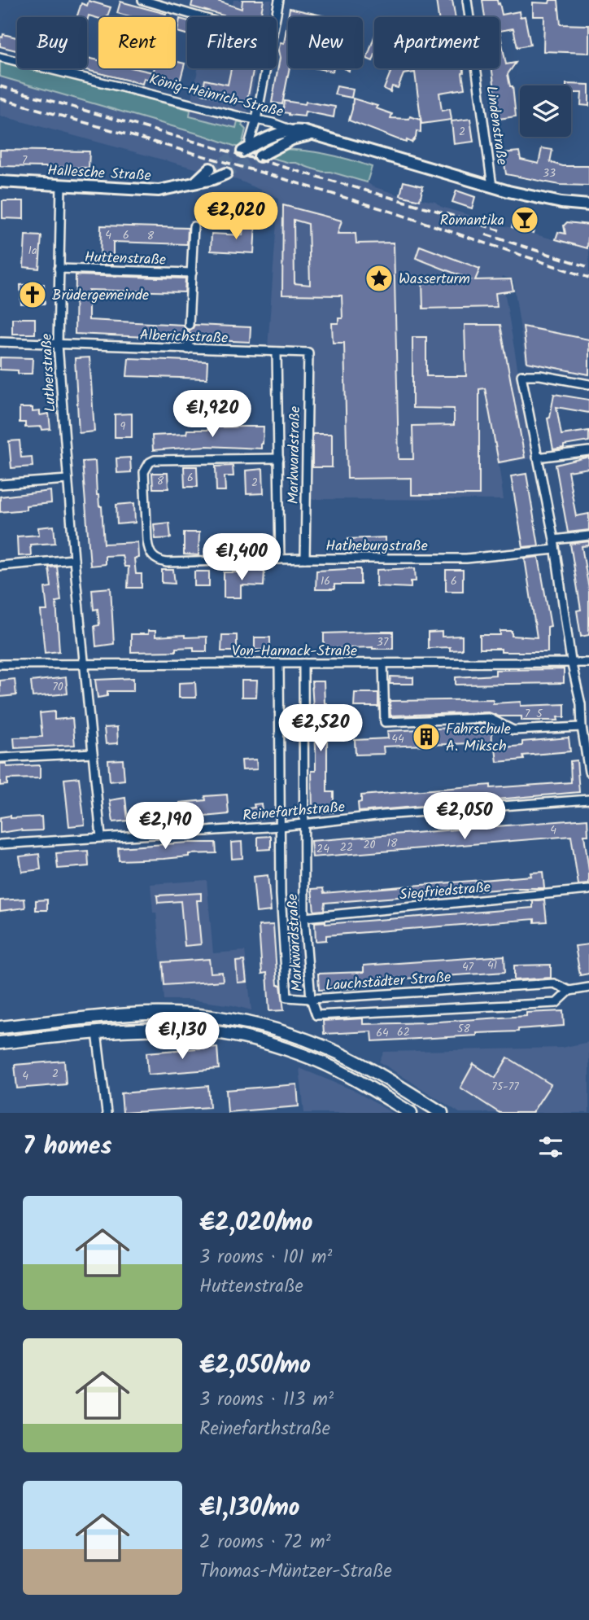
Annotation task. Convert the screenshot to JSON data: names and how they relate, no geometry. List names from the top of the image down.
{
  "streets": {
    "main road": ["König-Heinrich-Straße", "Hallesche Straße"],
    "street": [
      "Lindenstraße",
      "Huttenstraße",
      "Alberichstraße",
      "Lutherstraße",
      "Markwardstraße",
      "Hatheburgstraße",
      "Von-Harnack-Straße",
      "Reinefarthstraße",
      "Siegfriedstraße",
      "Lauchstädter Straße"
    ]
  },
  "crossings": [
    ["König-Heinrich-Straße", "Lindenstraße"],
    ["Hallesche Straße", "Lutherstraße"],
    ["Huttenstraße", "Lutherstraße"],
    ["Alberichstraße", "Lutherstraße"],
    ["Alberichstraße", "Markwardstraße"],
    ["Lutherstraße", "Von-Harnack-Straße"],
    ["Lutherstraße", "Reinefarthstraße"],
    ["Markwardstraße", "Hatheburgstraße"],
    ["Markwardstraße", "Von-Harnack-Straße"],
    ["Markwardstraße", "Reinefarthstraße"],
    ["Markwardstraße", "Siegfriedstraße"],
    ["Markwardstraße", "Lauchstädter Straße"]
  ],
  "places": {
    "bar": ["Romantika"],
    "place": ["Wasserturm"],
    "church": ["Brüdergemeinde"],
    "building": ["Fahrschule A. Miksch"]
  },
  "house_numbers": [
    "2",
    "7",
    "33",
    "4",
    "6",
    "8",
    "1a",
    "9",
    "6",
    "8",
    "2",
    "16",
    "6",
    "37",
    "70",
    "7",
    "5",
    "44",
    "4",
    "18",
    "20",
    "22",
    "24",
    "41",
    "47",
    "58",
    "62",
    "64",
    "2",
    "4",
    "75-77"
  ],
  "page": {
    "chip": [
      "Buy",
      "Rent",
      "Filters",
      "New",
      "Apartment"
    ],
    "price": [
      "€2,020",
      "€1,920",
      "€1,400",
      "€2,520",
      "€2,050",
      "€2,190",
      "€1,130"
    ],
    "heading": "7 homes",
    "list": [
      {
        "name": "€2,020/mo",
        "note": "3 rooms · 101 m² · Huttenstraße"
      },
      {
        "name": "€2,050/mo",
        "note": "3 rooms · 113 m² · Reinefarthstraße"
      },
      {
        "name": "€1,130/mo",
        "note": "2 rooms · 72 m² · Thomas-Müntzer-Straße"
      }
    ]
  }
}
